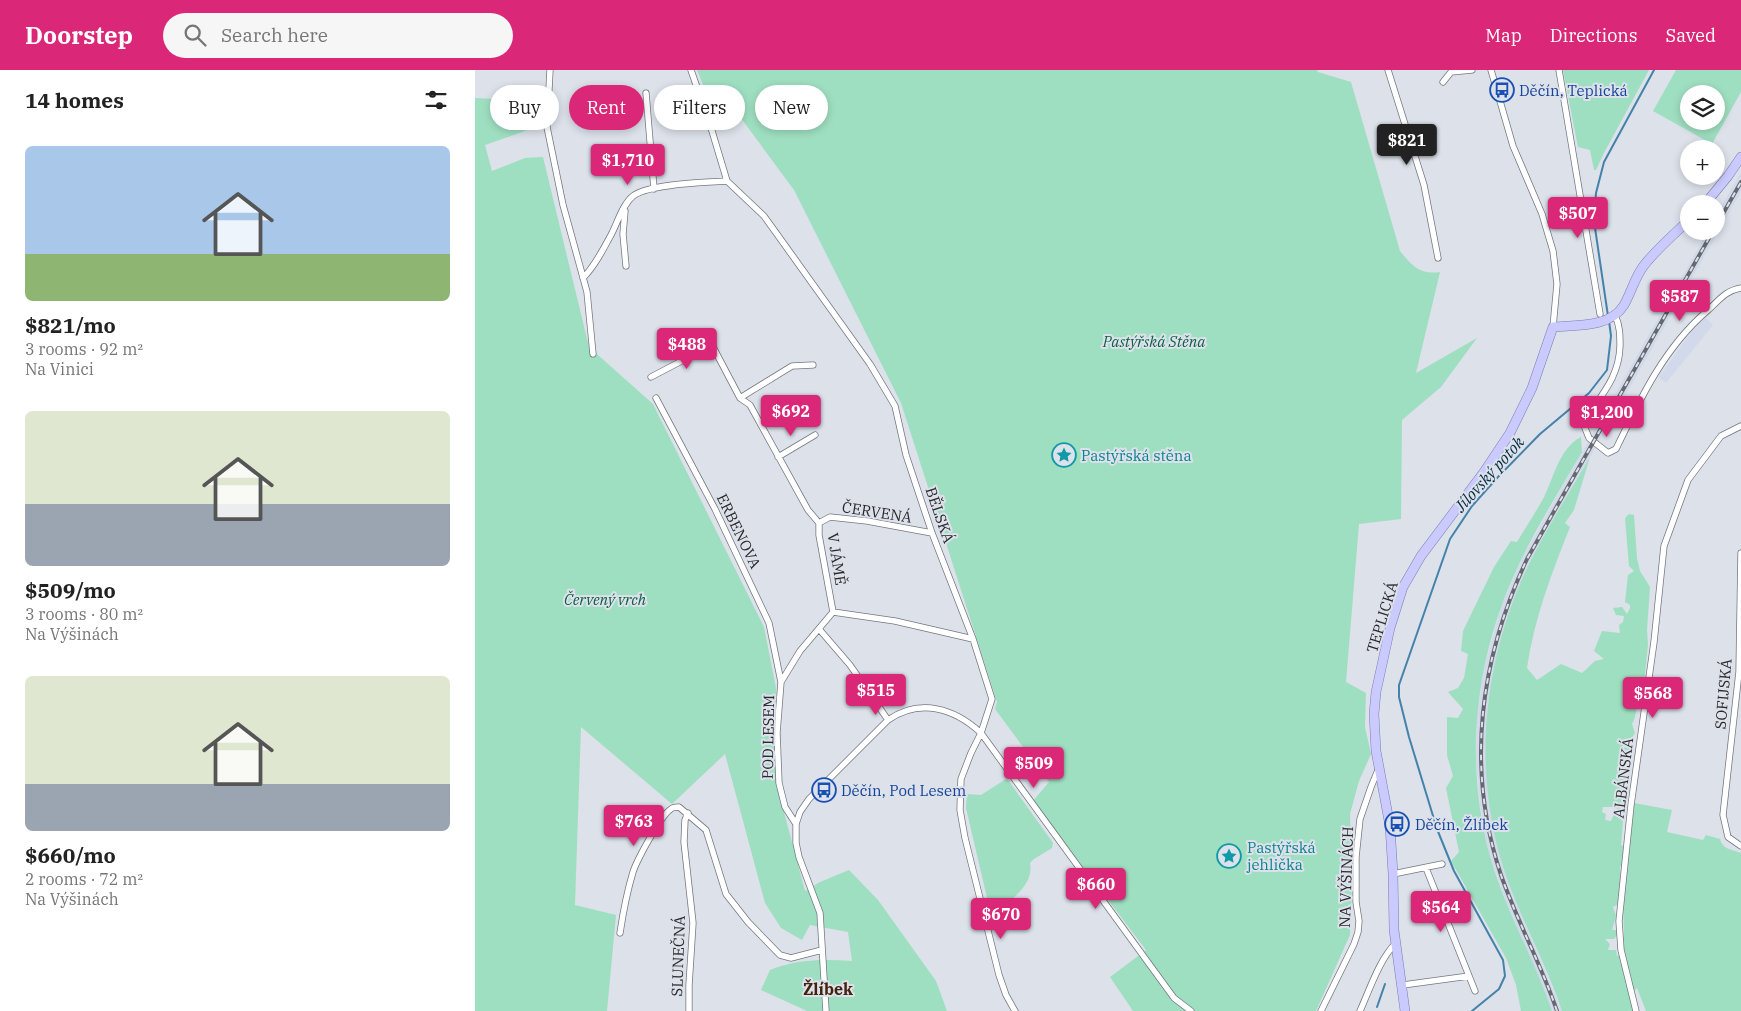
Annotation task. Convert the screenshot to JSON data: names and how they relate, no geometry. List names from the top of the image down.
{
  "streets": {
    "main road": ["TEPLICKÁ"],
    "street": [
      "ČERVENÁ",
      "BĚLSKÁ",
      "ERBENOVA",
      "V JÁMĚ",
      "SOFIJSKÁ",
      "POD LESEM",
      "ALBÁNSKÁ",
      "NA VÝŠINÁCH",
      "SLUNEČNÁ"
    ]
  },
  "crossings": [
    ["ČERVENÁ", "BĚLSKÁ"],
    ["ČERVENÁ", "V JÁMĚ"],
    ["ERBENOVA", "POD LESEM"],
    ["TEPLICKÁ", "NA VÝŠINÁCH"]
  ],
  "districts": ["Žlíbek"],
  "water": ["Jílovský potok"],
  "parks": ["Pastýřská Stěna", "Červený vrch"],
  "places": {
    "bus stop": ["Děčín, Teplická", "Děčín, Pod Lesem", "Děčín, Žlíbek"],
    "place": ["Pastýřská stěna", "Pastýřská jehlička"]
  },
  "page": {
    "header": "Doorstep",
    "search": "Search here",
    "nav": ["Map", "Directions", "Saved"],
    "heading": "14 homes",
    "map_buttons": ["+", "−"],
    "chip": [
      "Buy",
      "Rent",
      "Filters",
      "New"
    ],
    "price": [
      "$821",
      "$1,710",
      "$507",
      "$587",
      "$488",
      "$692",
      "$1,200",
      "$515",
      "$568",
      "$509",
      "$763",
      "$660",
      "$564",
      "$670"
    ],
    "list": [
      {
        "name": "$821/mo",
        "note": "3 rooms · 92 m² · Na Vinici"
      },
      {
        "name": "$509/mo",
        "note": "3 rooms · 80 m² · Na Výšinách"
      },
      {
        "name": "$660/mo",
        "note": "2 rooms · 72 m² · Na Výšinách"
      }
    ]
  }
}
